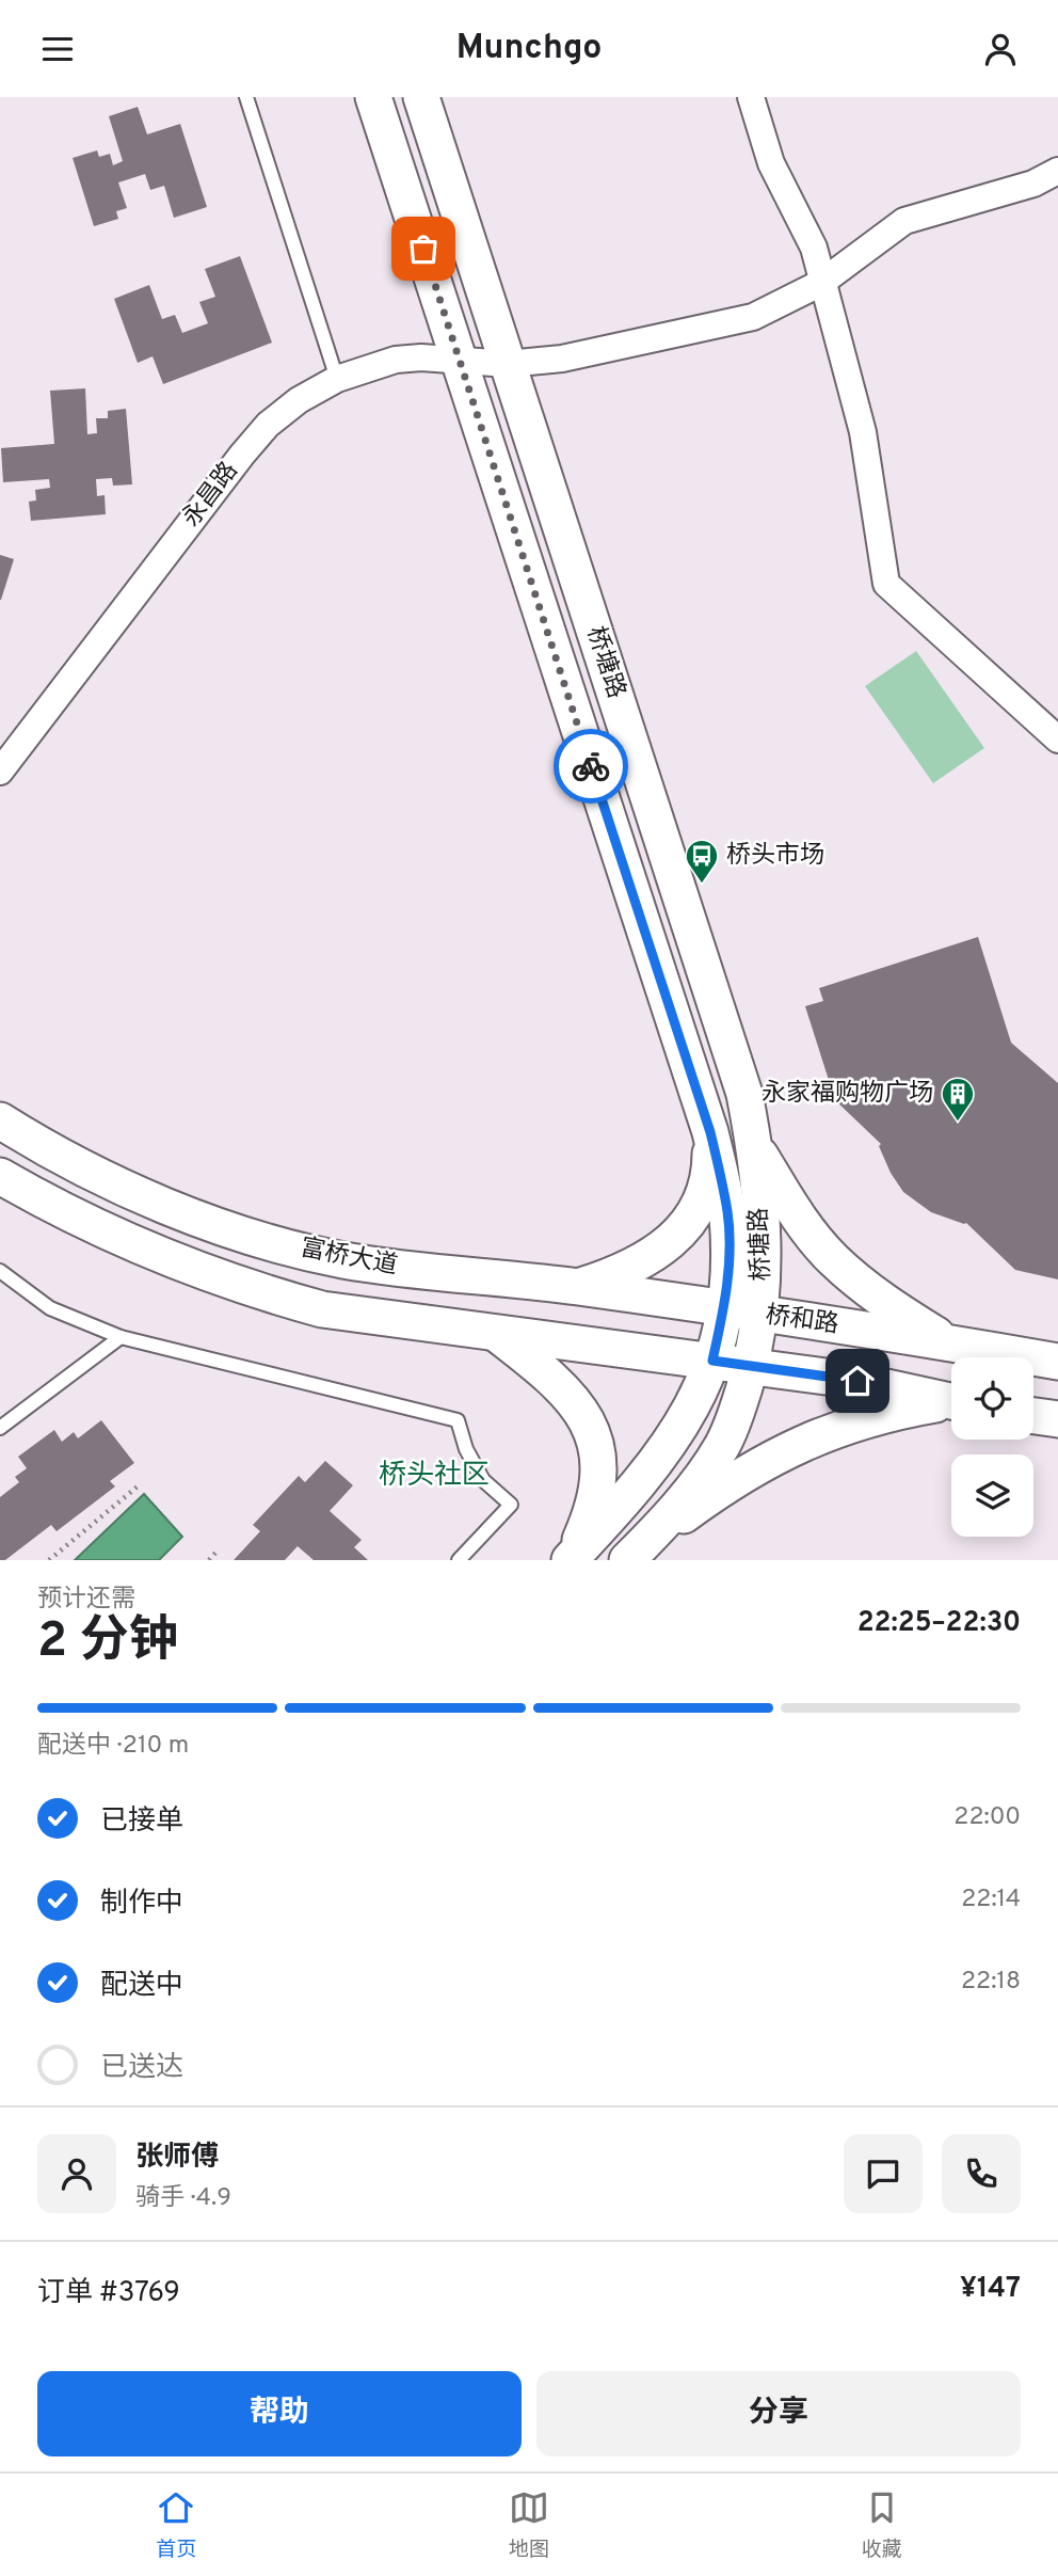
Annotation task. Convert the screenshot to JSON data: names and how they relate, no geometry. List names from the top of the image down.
{
  "streets": {
    "main road": ["桥塘路", "富桥大道", "桥和路"],
    "street": ["永昌路"]
  },
  "crossings": [
    ["永昌路", "桥塘路"],
    ["桥塘路", "富桥大道"],
    ["桥塘路", "桥和路"],
    ["富桥大道", "桥和路"]
  ],
  "districts": ["桥头社区"],
  "places": {
    "bus stop": ["桥头市场"],
    "building": ["永家福购物广场"]
  },
  "page": {
    "header": "Munchgo",
    "heading": ["2 分钟", "预计还需", "22:25–22:30"],
    "panel": [
      "张师傅",
      "骑手 · 4.9",
      "订单 #3769",
      "¥147"
    ],
    "bar": "配送中 · 210 m",
    "list": [
      ["已接单", "22:00"],
      ["制作中", "22:14"],
      ["配送中", "22:18"],
      "已送达"
    ],
    "buttons": ["帮助", "分享"],
    "tabs": ["首页", "地图", "收藏"]
  }
}
